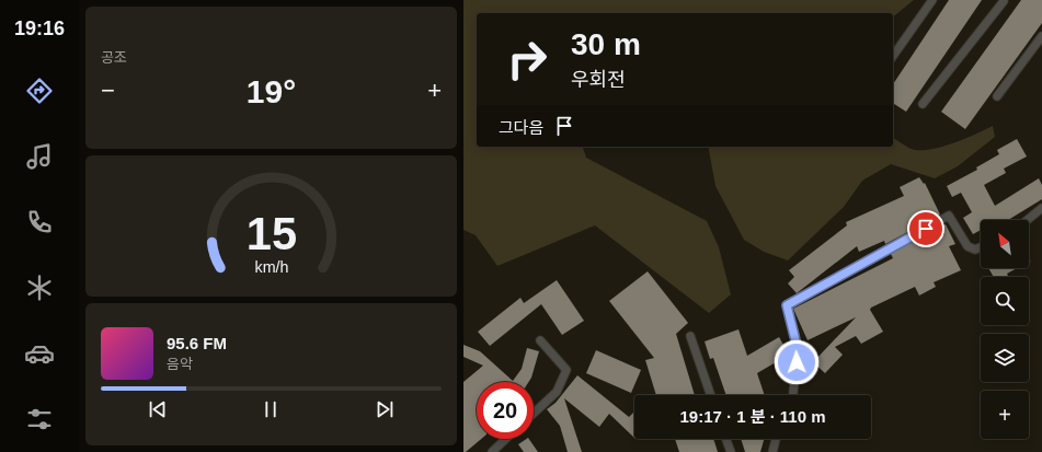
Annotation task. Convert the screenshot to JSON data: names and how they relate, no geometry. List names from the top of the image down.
{
  "north": "top left",
  "page": {
    "tabs": "19:16",
    "tile": "공조",
    "turn": ["30 m", "우회전"],
    "heat": ["−", "19°", "+"],
    "then": "그다음",
    "map_buttons": "+",
    "song": ["95.6 FM", "음악"],
    "limit": "20",
    "trip": "19:17 · 1 분 · 110 m",
    "gauge": ["15", "km/h"]
  }
}
